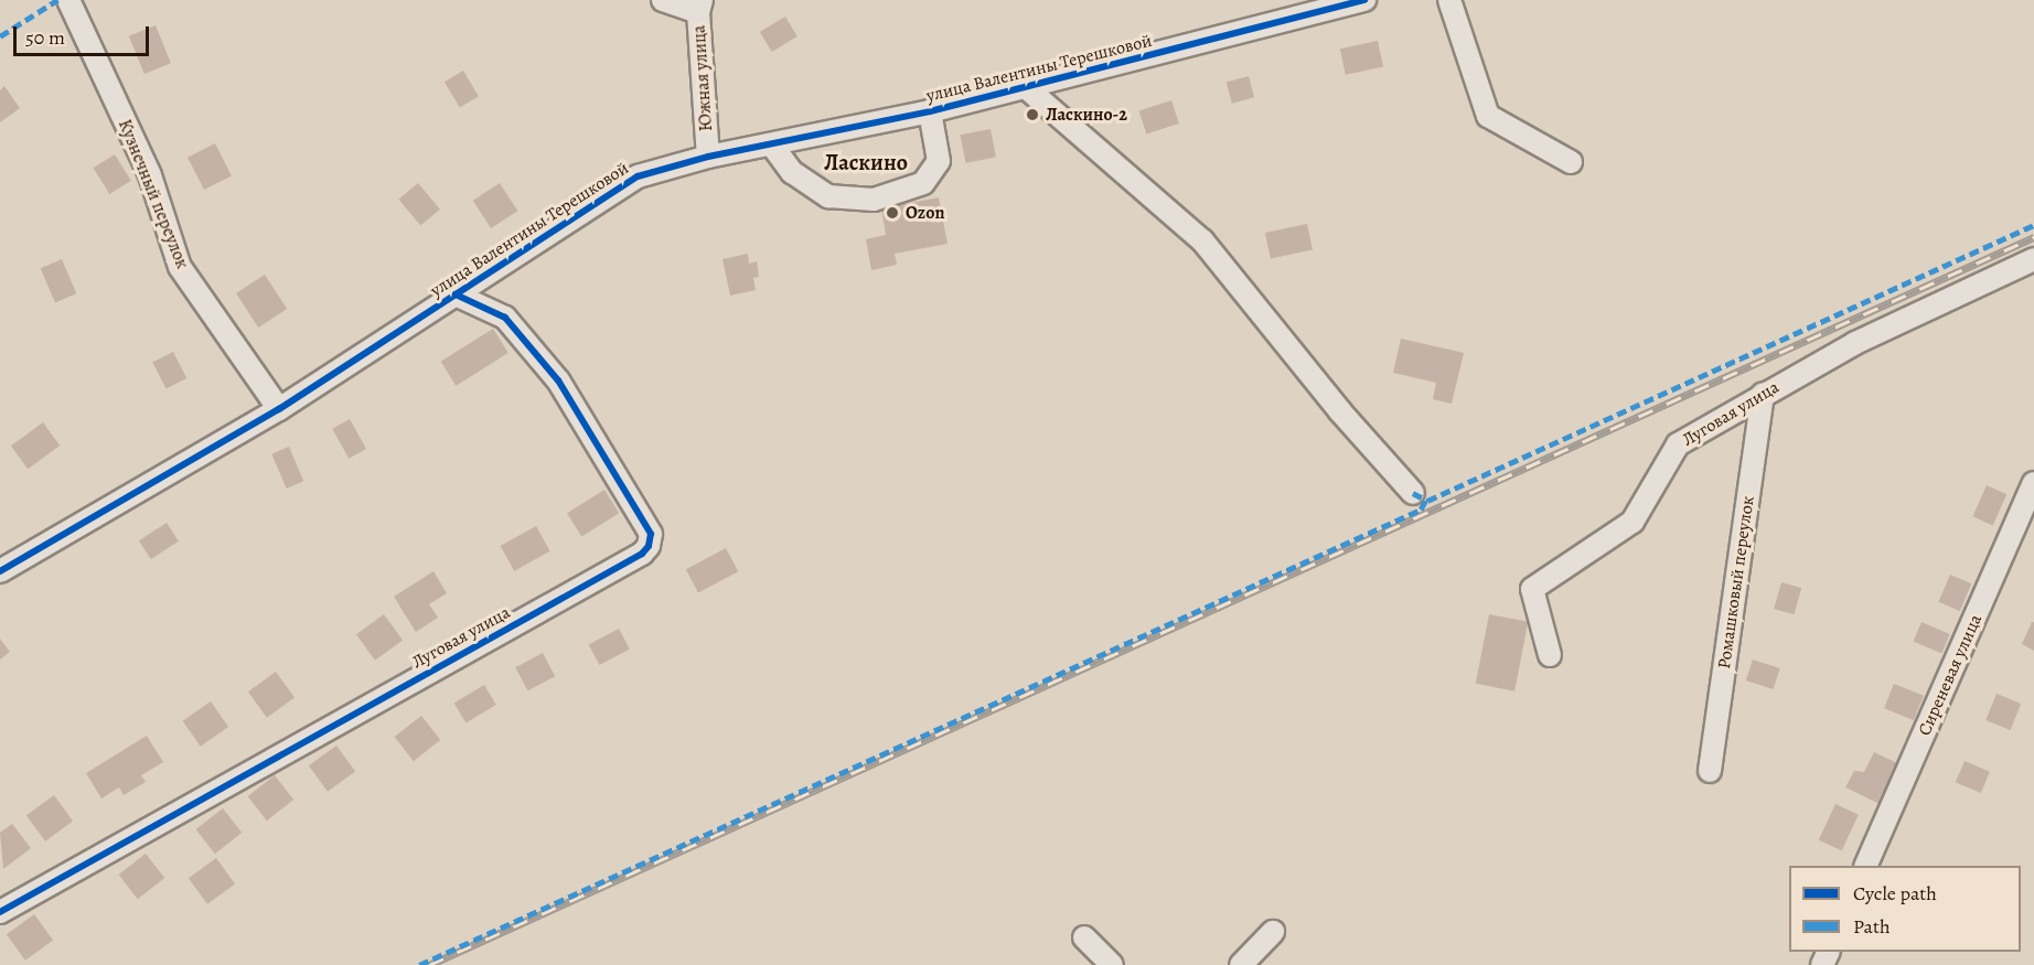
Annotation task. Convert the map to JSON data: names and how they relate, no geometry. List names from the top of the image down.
{
  "streets": {
    "street": [
      "улица Валентины Терешковой",
      "Южная улица",
      "Кузнечный переулок",
      "Луговая улица",
      "Ромашковый переулок",
      "Сиреневая улица"
    ]
  },
  "crossings": [
    ["улица Валентины Терешковой", "Южная улица"],
    ["улица Валентины Терешковой", "Кузнечный переулок"],
    ["улица Валентины Терешковой", "Луговая улица"],
    ["Луговая улица", "Ромашковый переулок"]
  ],
  "districts": ["Ласкино"],
  "places": ["Ласкино-2", "Ozon"],
  "legend": ["Cycle path", "Path"],
  "scale_bar": "50 m"
}
